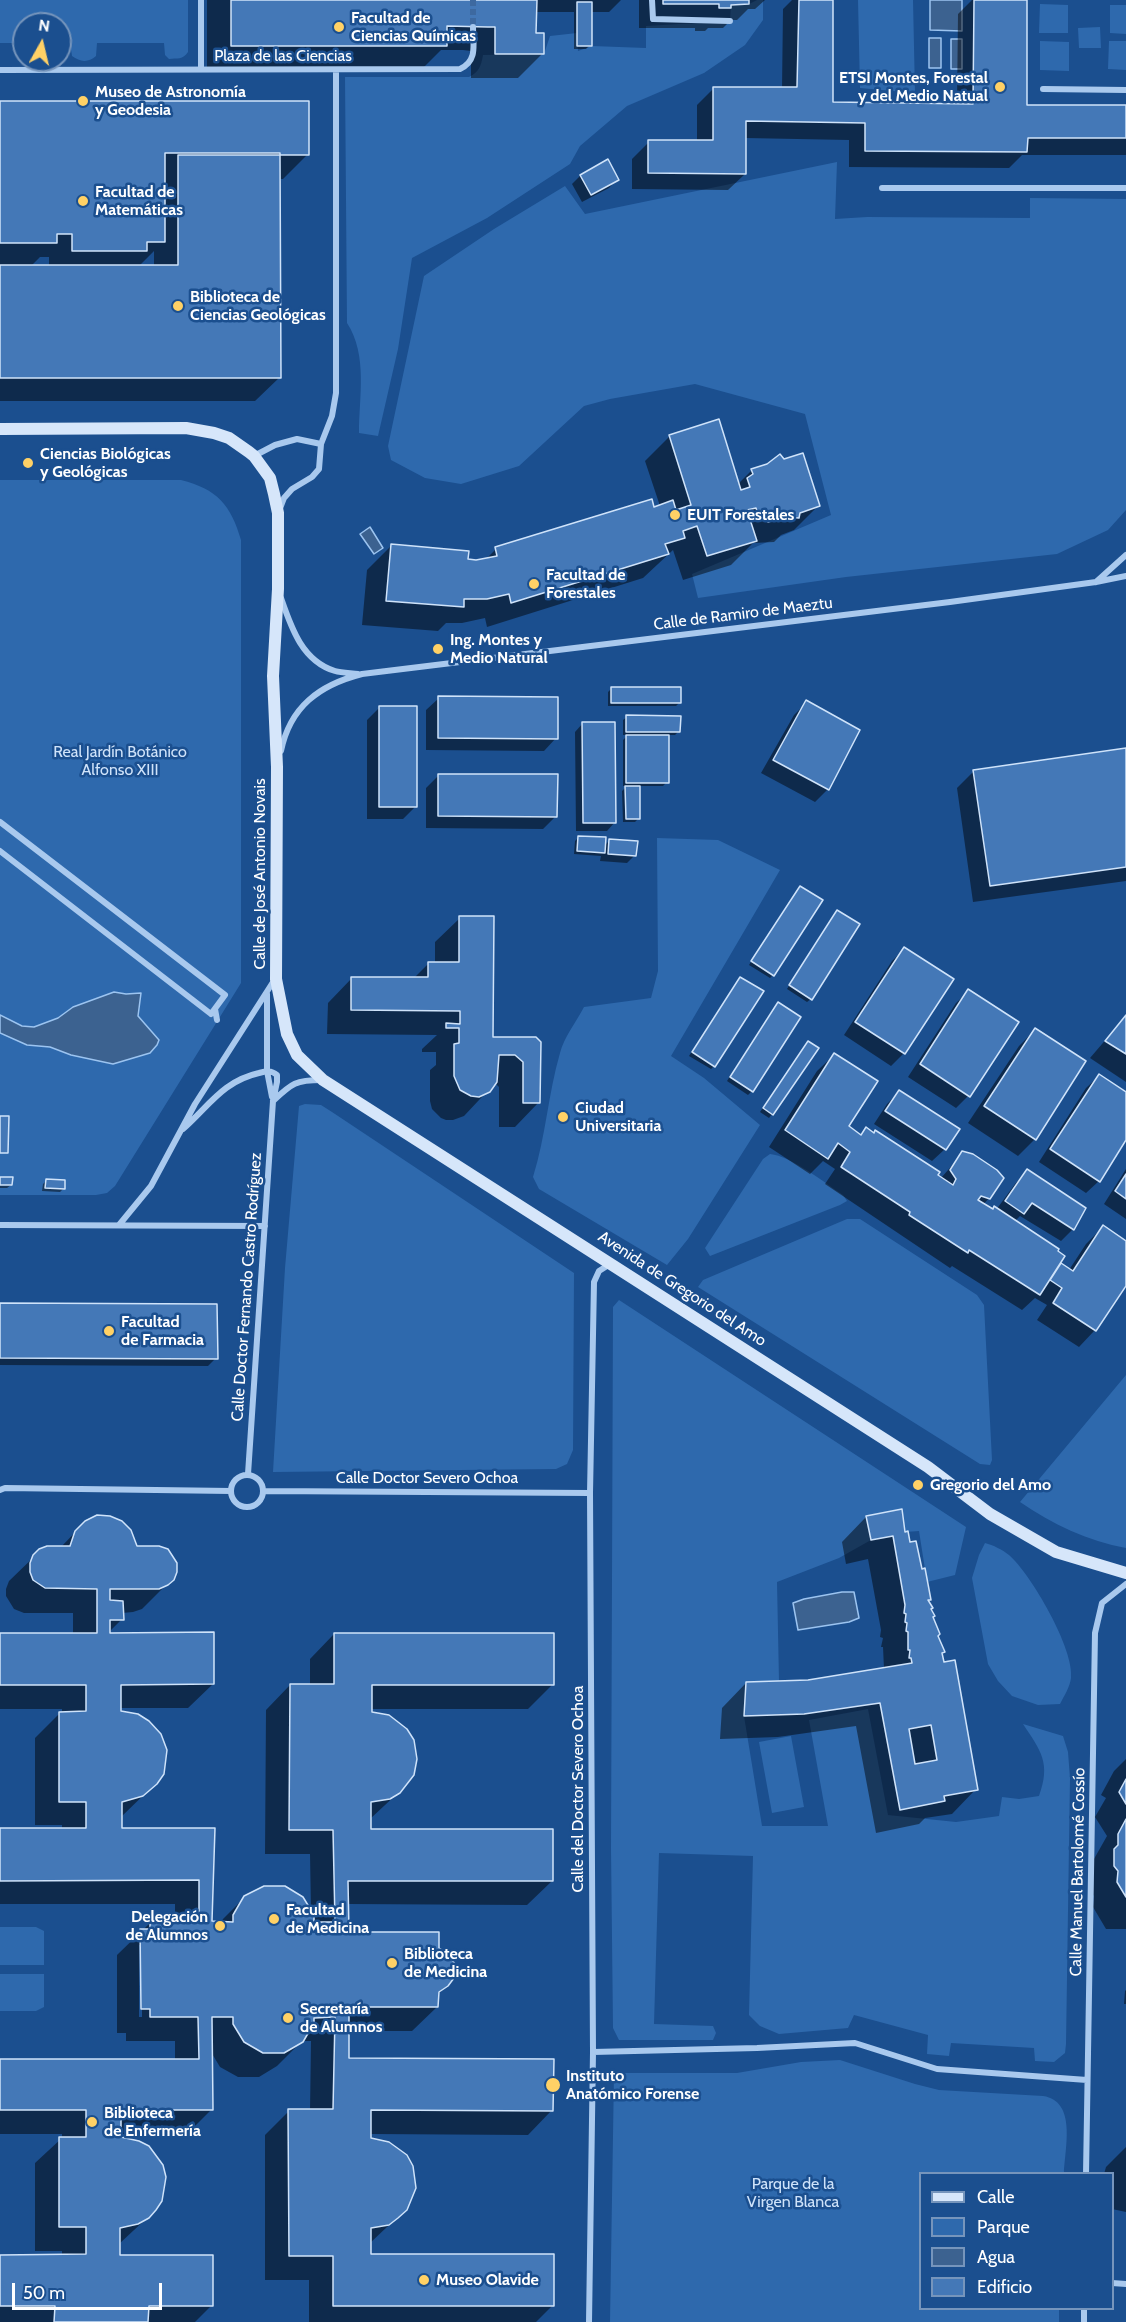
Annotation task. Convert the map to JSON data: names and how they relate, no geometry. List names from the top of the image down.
{
  "streets": {
    "street": [
      "Plaza de las Ciencias",
      "Calle de Ramiro de Maeztu",
      "Calle de José Antonio Novais",
      "Calle Doctor Fernando Castro Rodríguez",
      "Avenida de Gregorio del Amo",
      "Calle Doctor Severo Ochoa",
      "Calle del Doctor Severo Ochoa",
      "Calle Manuel Bartolomé Cossío"
    ]
  },
  "crossings": [
    ["Calle de Ramiro de Maeztu", "Calle de José Antonio Novais"],
    ["Calle de José Antonio Novais", "Calle Doctor Fernando Castro Rodríguez"],
    ["Calle de José Antonio Novais", "Avenida de Gregorio del Amo"],
    ["Calle Doctor Fernando Castro Rodríguez", "Calle Doctor Severo Ochoa"],
    ["Avenida de Gregorio del Amo", "Calle del Doctor Severo Ochoa"],
    ["Calle Doctor Severo Ochoa", "Calle del Doctor Severo Ochoa"]
  ],
  "parks": ["Real Jardín Botánico Alfonso XIII", "Parque de la Virgen Blanca"],
  "places": [
    "Facultad de Ciencias Químicas",
    "ETSI Montes, Forestal y del Medio Natual",
    "Museo de Astronomía y Geodesia",
    "Facultad de Matemáticas",
    "Biblioteca de Ciencias Geológicas",
    "Ciencias Biológicas y Geológicas",
    "EUIT Forestales",
    "Facultad de Forestales",
    "Ing. Montes y Medio Natural",
    "Ciudad Universitaria",
    "Facultad de Farmacia",
    "Gregorio del Amo",
    "Facultad de Medicina",
    "Delegación de Alumnos",
    "Biblioteca de Medicina",
    "Secretaría de Alumnos",
    "Instituto Anatómico Forense",
    "Biblioteca de Enfermería",
    "Museo Olavide"
  ],
  "legend": [
    "Calle",
    "Parque",
    "Agua",
    "Edificio"
  ],
  "scale_bar": "50 m",
  "north": "top"
}
